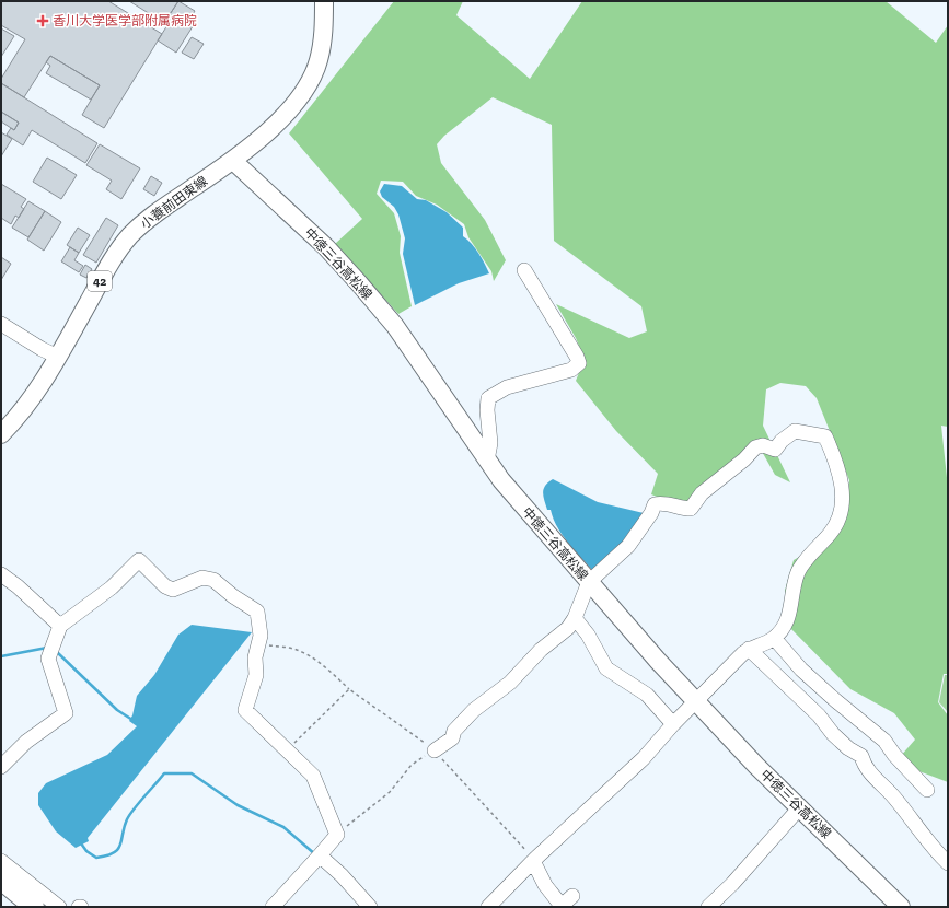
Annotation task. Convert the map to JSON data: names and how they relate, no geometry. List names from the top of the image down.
{
  "streets": {
    "main road": ["小蓑前田東線", "中徳三谷高松線", "42"]
  },
  "crossings": [
    ["小蓑前田東線", "中徳三谷高松線"]
  ],
  "places": {
    "health": ["香川大学医学部附属病院"]
  }
}
